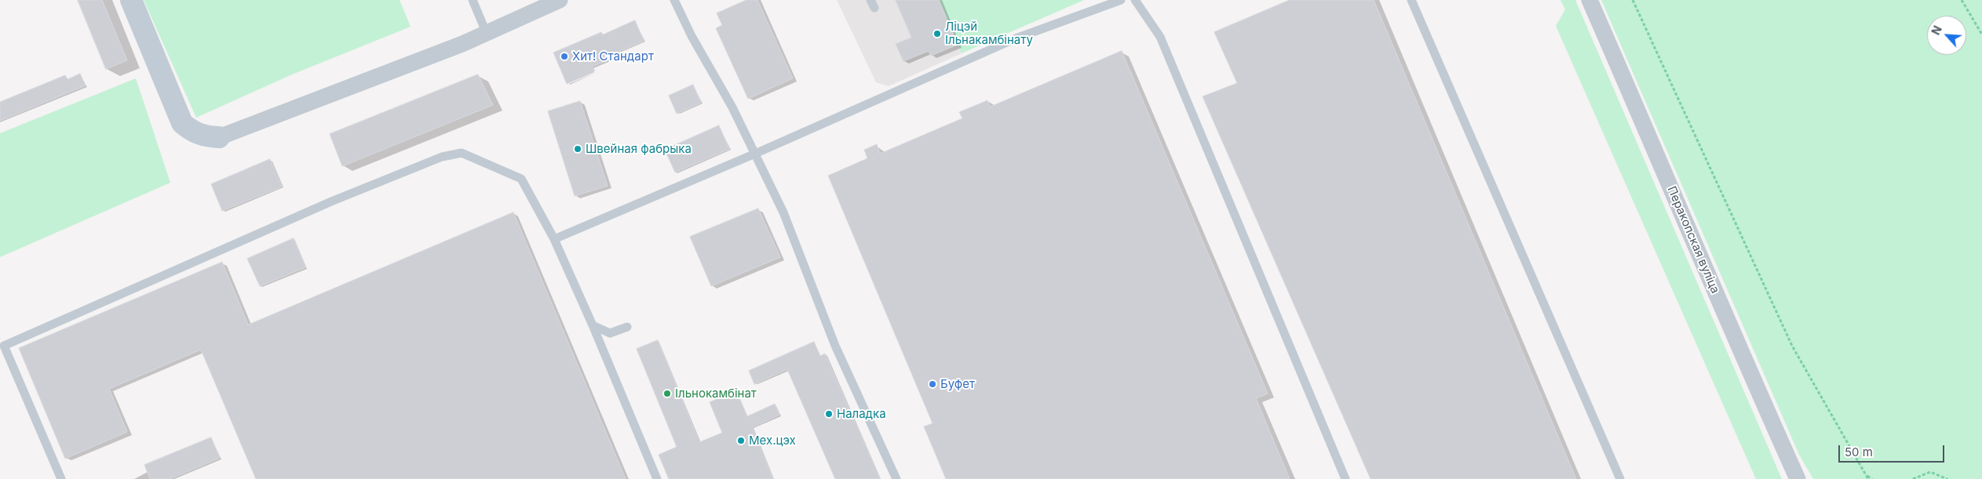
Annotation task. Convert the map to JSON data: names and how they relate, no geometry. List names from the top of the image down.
{
  "streets": {
    "street": ["Перакопская вуліца"]
  },
  "places": [
    "Ліцэй Ільнакамбінату",
    "Хит! Стандарт",
    "Швейная фабрыка",
    "Буфет",
    "Ільнокамбінат",
    "Наладка",
    "Мех.цэх"
  ],
  "scale_bar": "50 m",
  "north": "top left"
}
